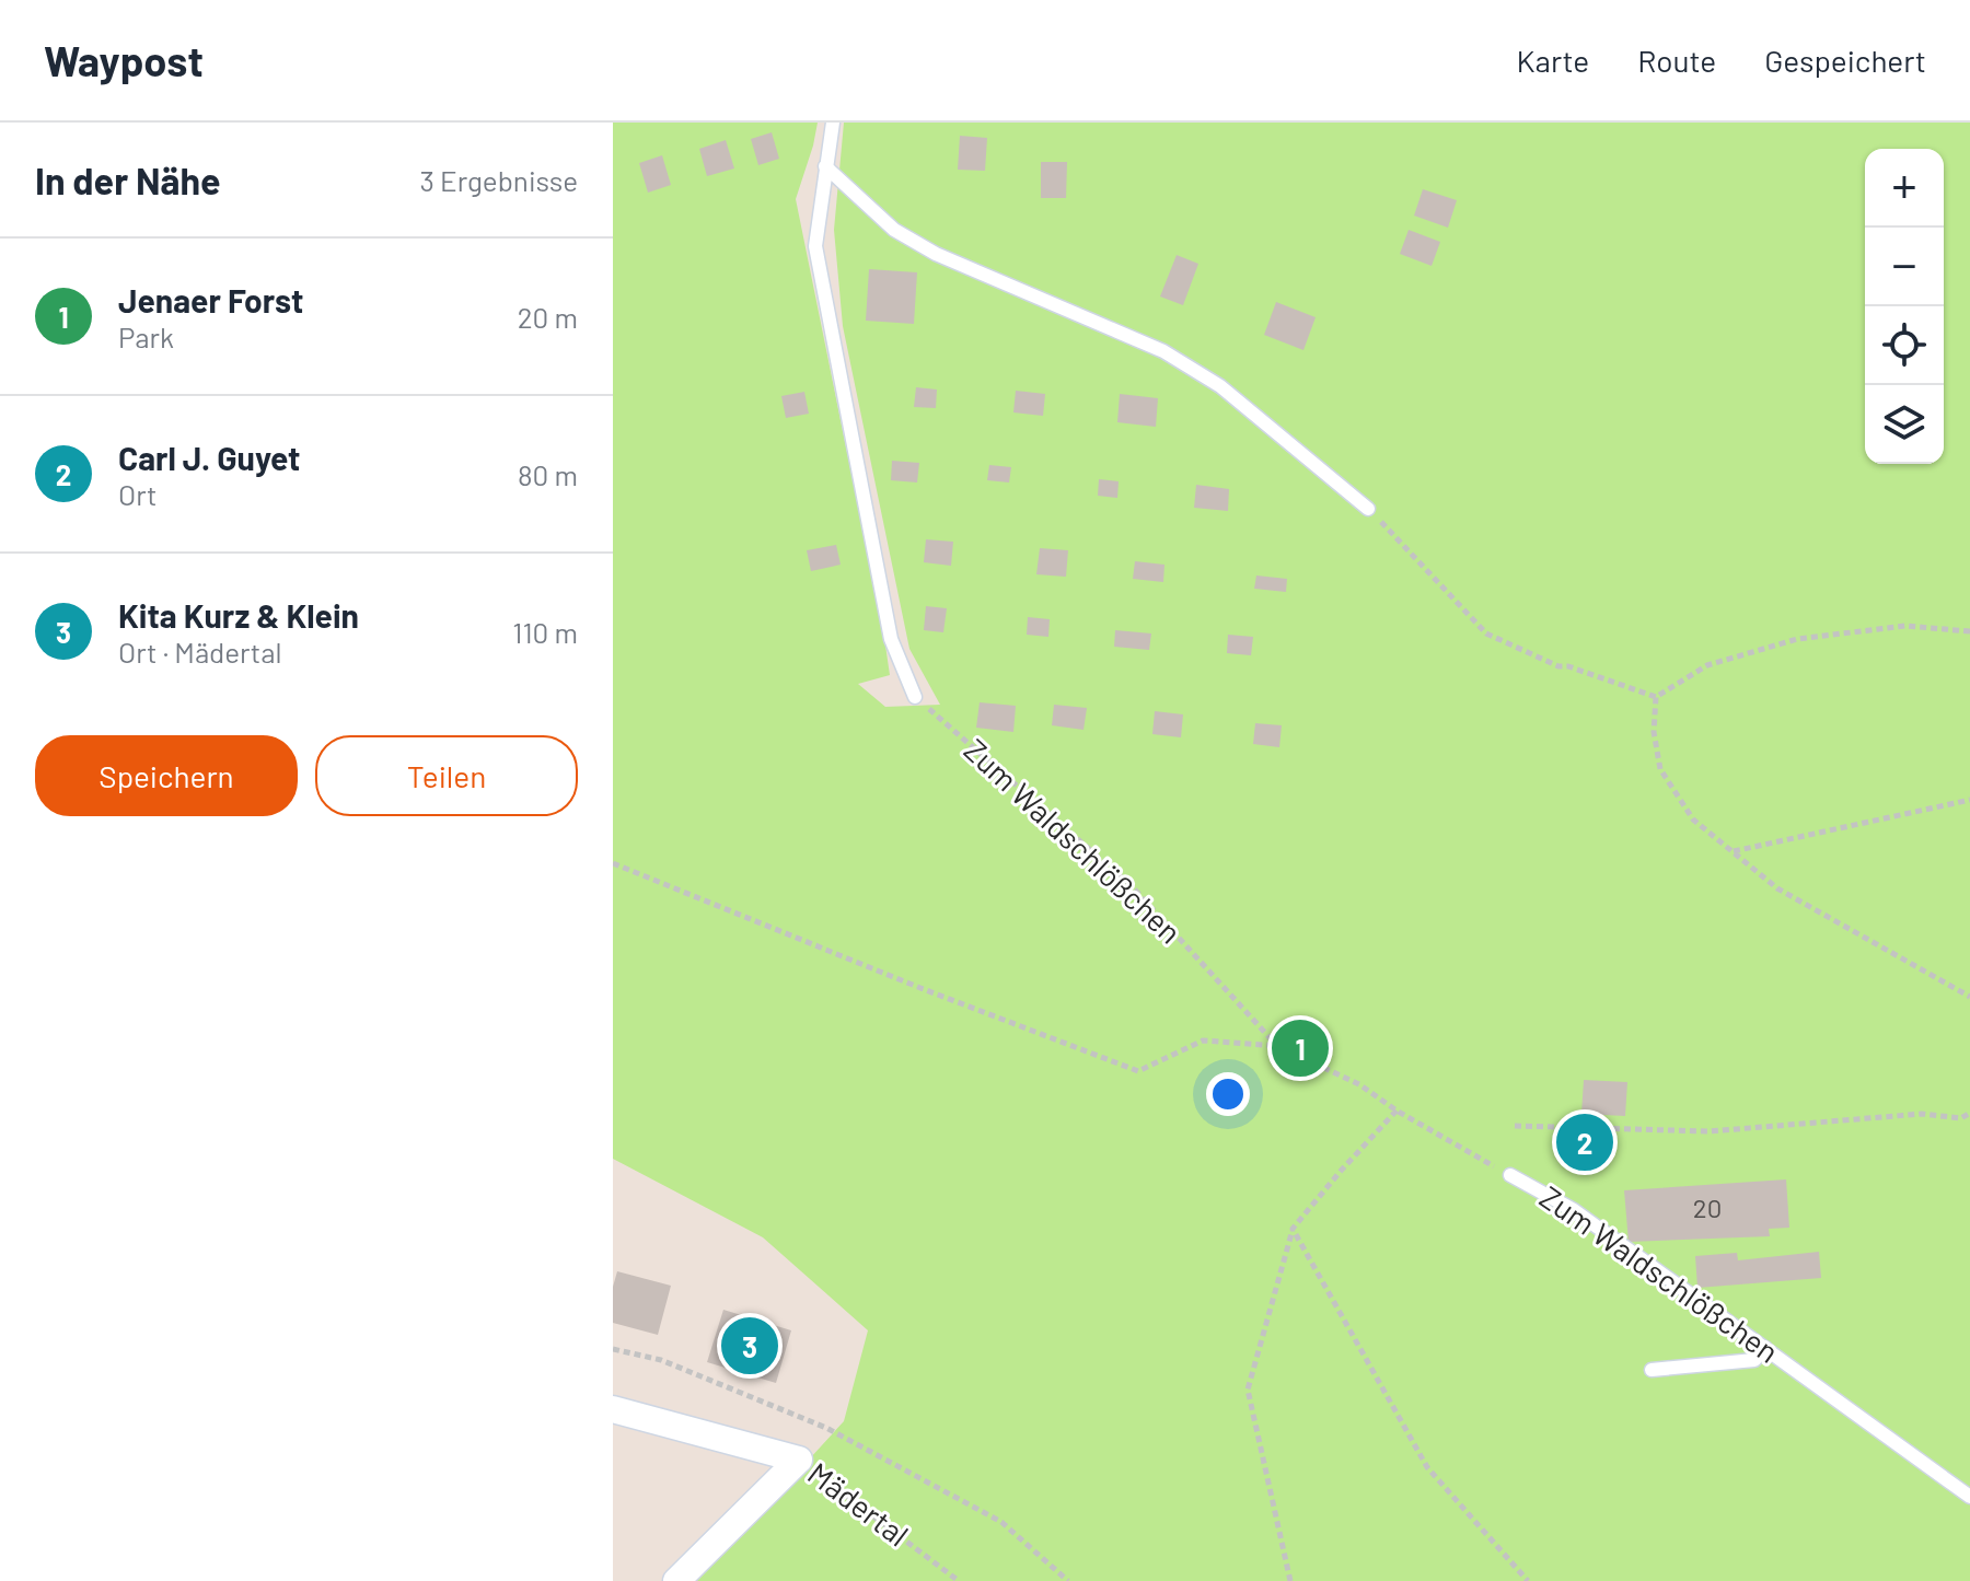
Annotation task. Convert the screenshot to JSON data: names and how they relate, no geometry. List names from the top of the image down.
{
  "streets": {
    "street": ["Mädertal"],
    "lane": ["Zum Waldschlößchen"]
  },
  "house_numbers": ["20"],
  "page": {
    "header": "Waypost",
    "nav": ["Karte", "Route", "Gespeichert"],
    "heading": ["In der Nähe", "3 Ergebnisse"],
    "map_buttons": ["+", "−"],
    "list": [
      {
        "mark": "1",
        "name": "Jenaer Forst",
        "note": "Park",
        "value": "20 m"
      },
      {
        "mark": "2",
        "name": "Carl J. Guyet",
        "note": "Ort",
        "value": "80 m"
      },
      {
        "mark": "3",
        "name": "Kita Kurz & Klein",
        "note": "Ort · Mädertal",
        "value": "110 m"
      }
    ],
    "buttons": ["Speichern", "Teilen"],
    "pins": ["1", "2", "3"]
  }
}
